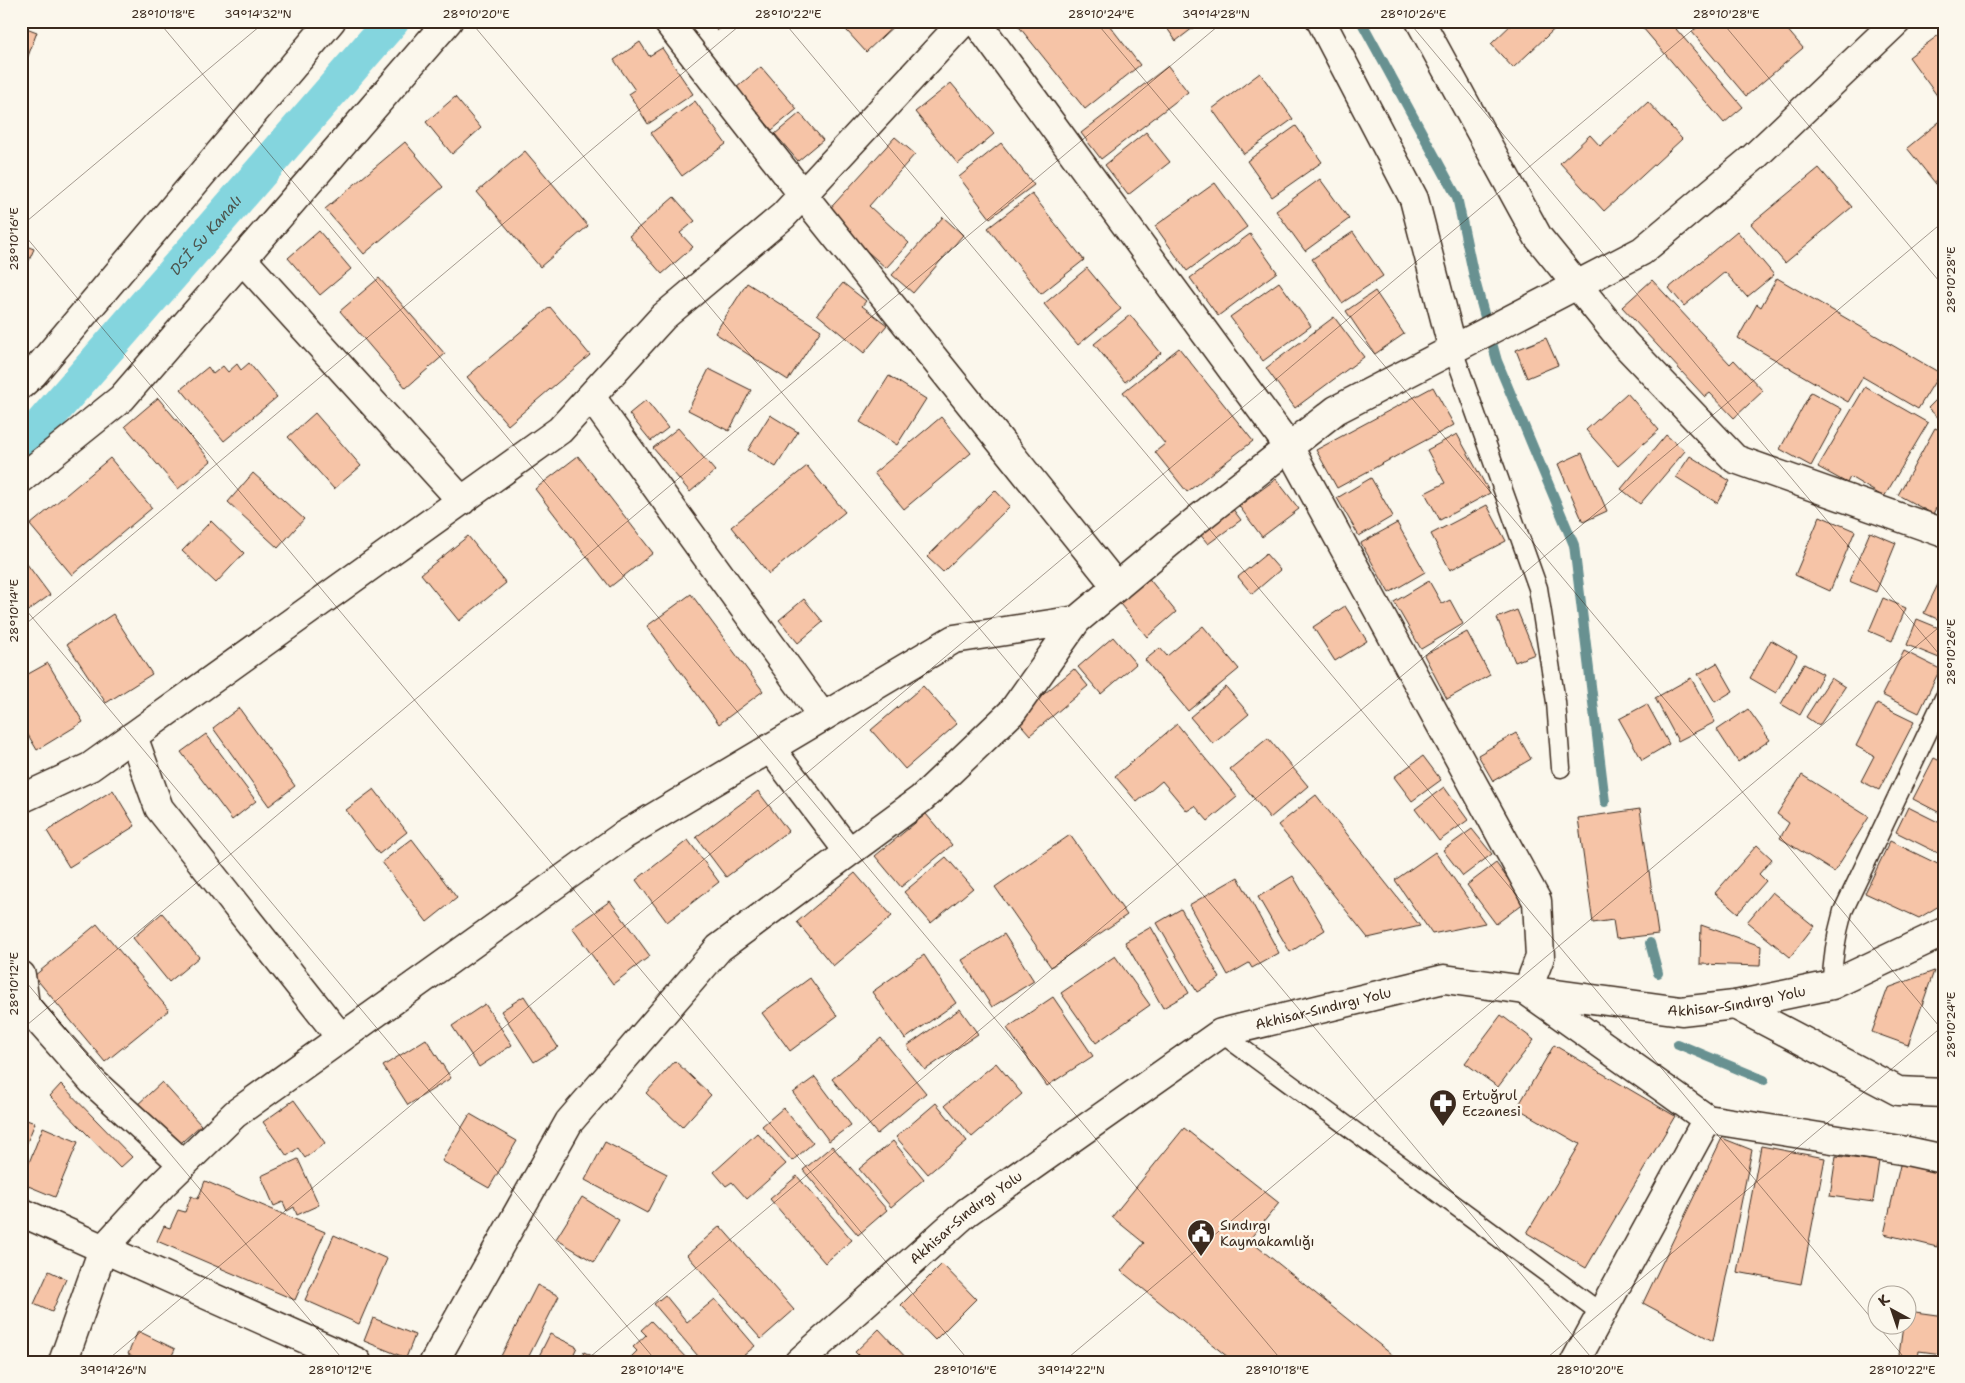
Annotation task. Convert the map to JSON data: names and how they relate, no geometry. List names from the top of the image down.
{
  "streets": {
    "street": ["Akhisar-Sındırgı Yolu"]
  },
  "water": ["DSİ Su Kanalı"],
  "places": {
    "pharmacy": ["Ertuğrul Eczanesi"],
    "public building": ["Sındırgı Kaymakamlığı"]
  },
  "north": "top left",
  "coordinates": [
    "28°10'18\"E",
    "39°14'32\"N",
    "28°10'20\"E",
    "28°10'22\"E",
    "28°10'24\"E",
    "39°14'28\"N",
    "28°10'26\"E",
    "28°10'28\"E",
    "28°10'16\"E",
    "28°10'14\"E",
    "28°10'12\"E",
    "39°14'26\"N",
    "39°14'22\"N"
  ]
}
